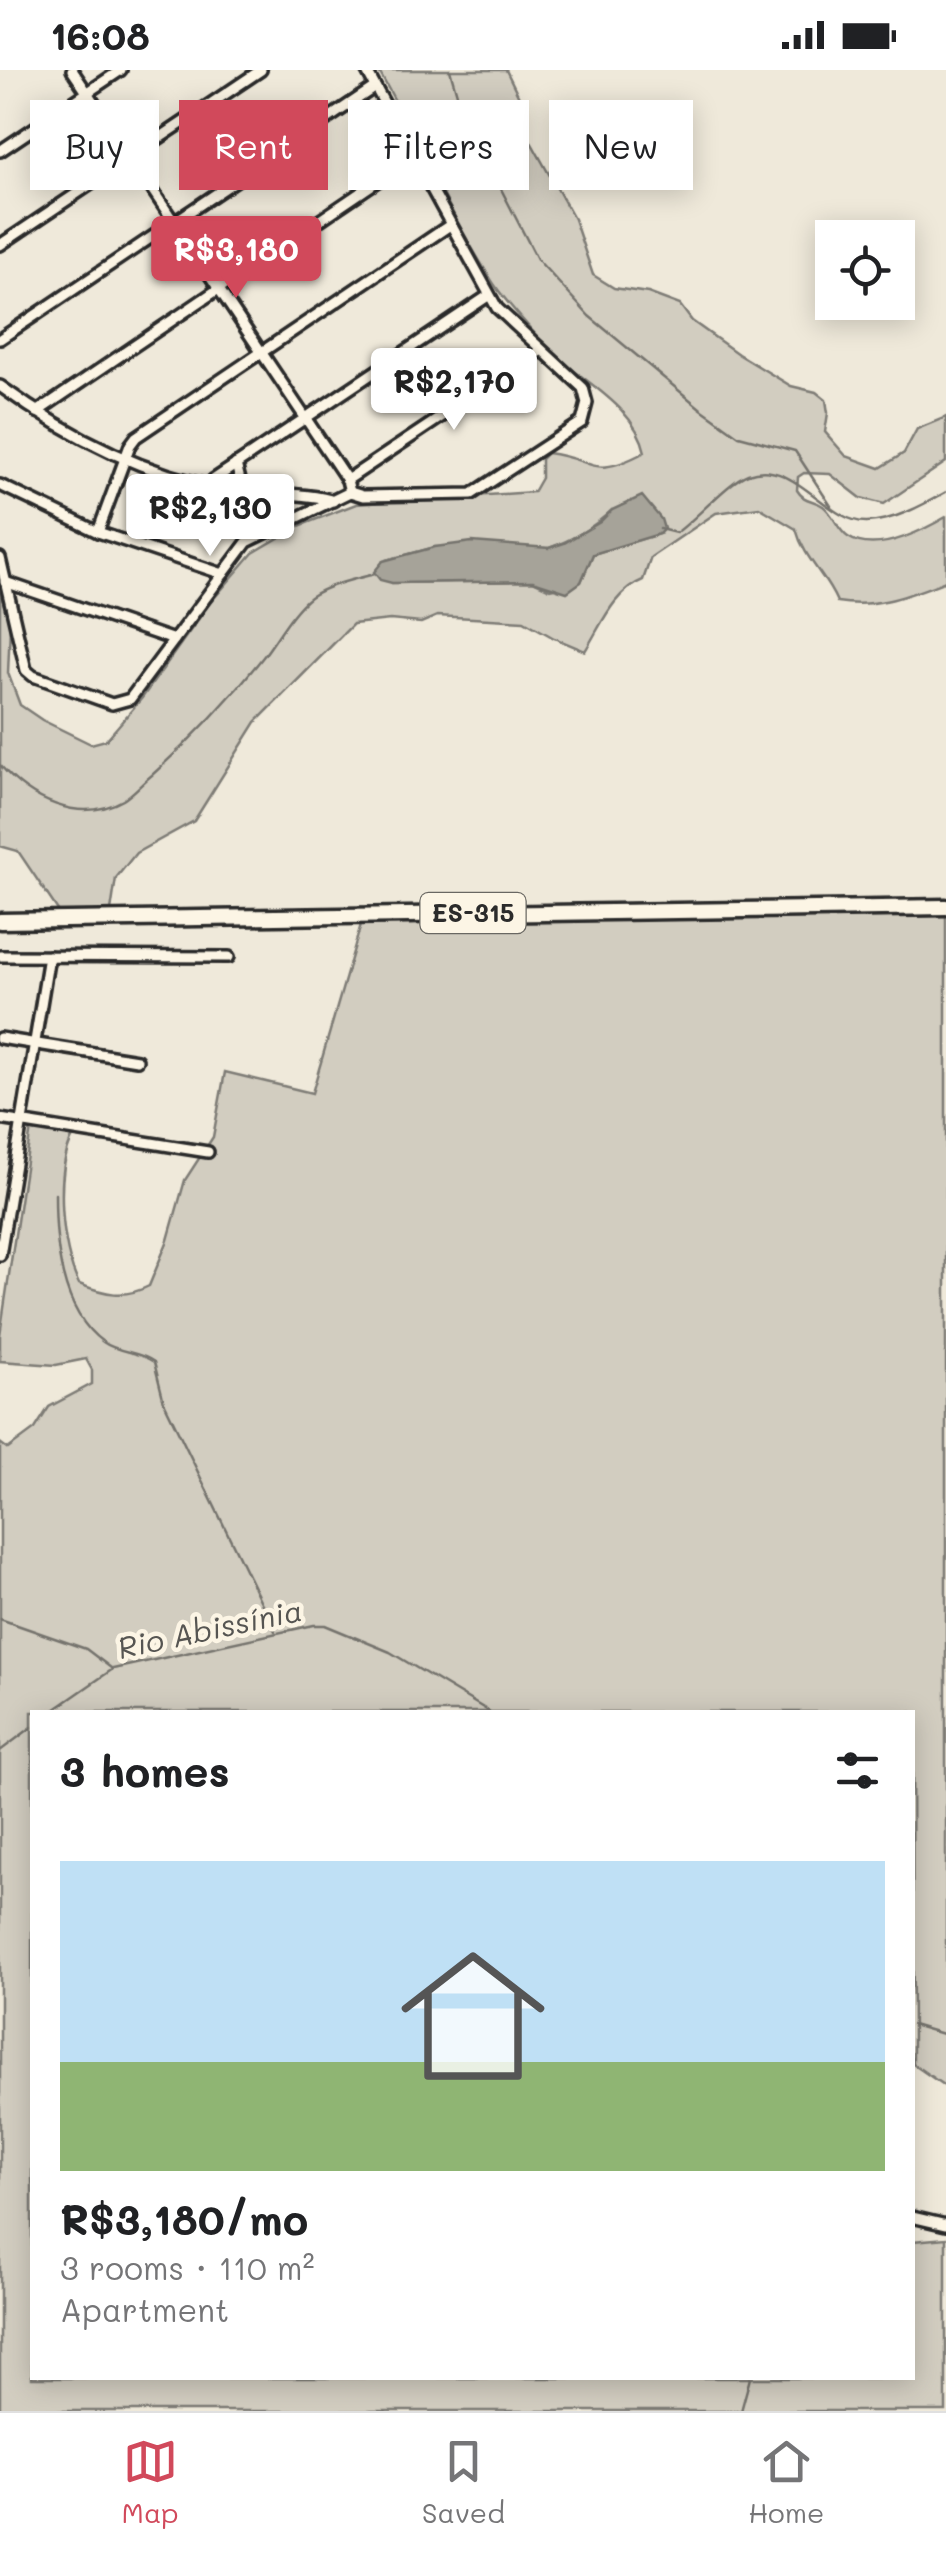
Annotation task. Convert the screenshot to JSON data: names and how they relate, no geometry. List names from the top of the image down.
{
  "streets": {
    "main road": ["ES-315"]
  },
  "water": ["Rio Abissínia"],
  "page": {
    "status": "16:08",
    "chip": [
      "Buy",
      "Rent",
      "Filters",
      "New"
    ],
    "price": ["R$3,180", "R$2,170", "R$2,130"],
    "heading": "3 homes",
    "list": [
      {
        "name": "R$3,180/mo",
        "note": "3 rooms · 110 m² · Apartment"
      }
    ],
    "tabs": ["Map", "Saved", "Home"]
  }
}
